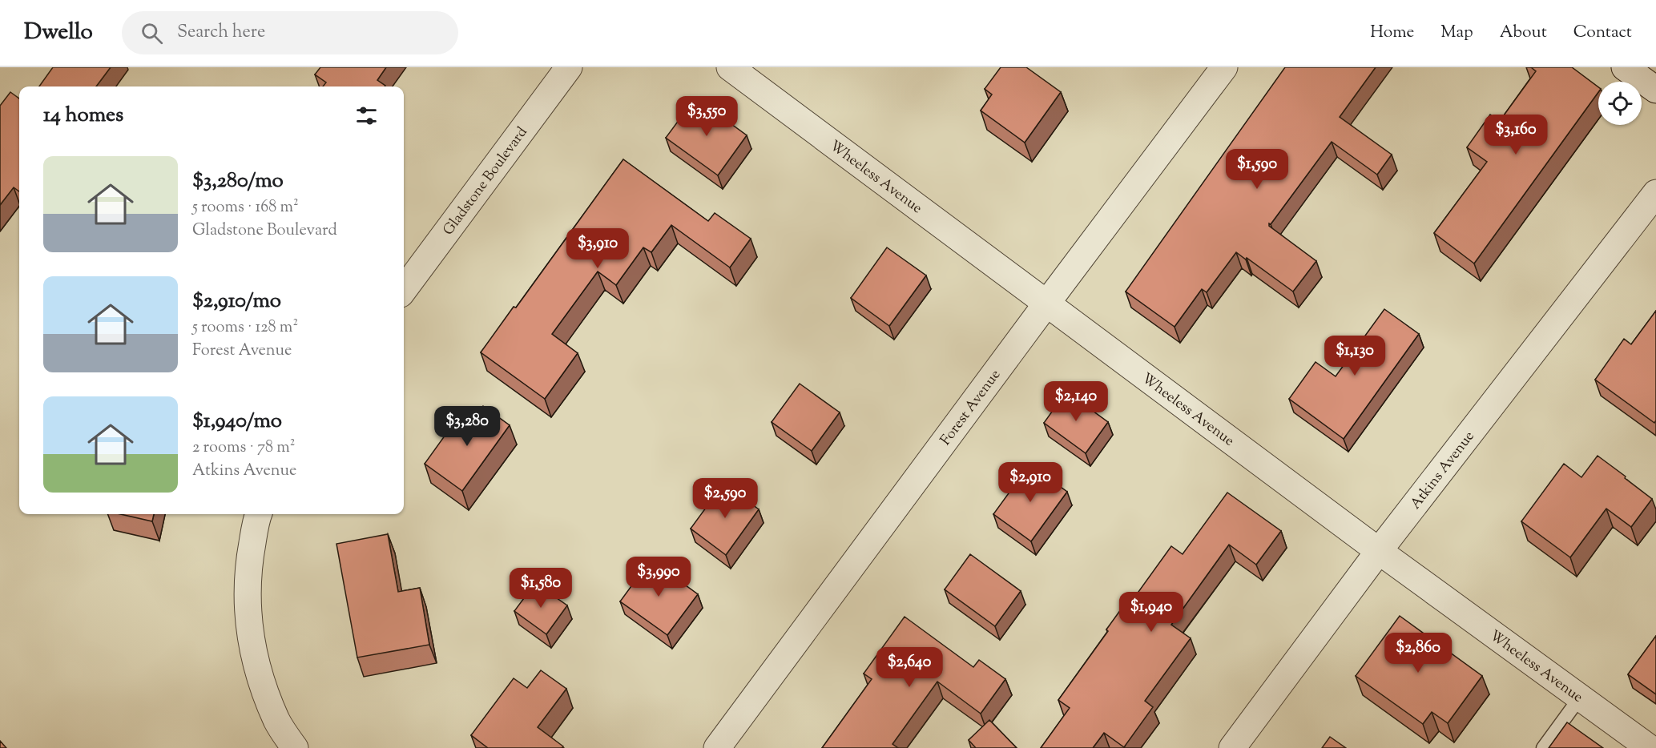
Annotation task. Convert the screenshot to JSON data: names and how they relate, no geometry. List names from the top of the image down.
{
  "streets": {
    "street": [
      "Wheeless Avenue",
      "Gladstone Boulevard",
      "Forest Avenue",
      "Atkins Avenue"
    ]
  },
  "crossings": [
    ["Wheeless Avenue", "Forest Avenue"],
    ["Wheeless Avenue", "Atkins Avenue"]
  ],
  "page": {
    "header": "Dwello",
    "search": "Search here",
    "nav": [
      "Home",
      "Map",
      "About",
      "Contact"
    ],
    "heading": "14 homes",
    "price": [
      "$3,550",
      "$3,160",
      "$1,590",
      "$3,910",
      "$1,130",
      "$2,140",
      "$3,280",
      "$2,910",
      "$2,590",
      "$3,990",
      "$1,580",
      "$1,940",
      "$2,860",
      "$2,640"
    ],
    "list": [
      {
        "name": "$3,280/mo",
        "note": "5 rooms · 168 m² · Gladstone Boulevard"
      },
      {
        "name": "$2,910/mo",
        "note": "5 rooms · 128 m² · Forest Avenue"
      },
      {
        "name": "$1,940/mo",
        "note": "2 rooms · 78 m² · Atkins Avenue"
      }
    ]
  }
}
